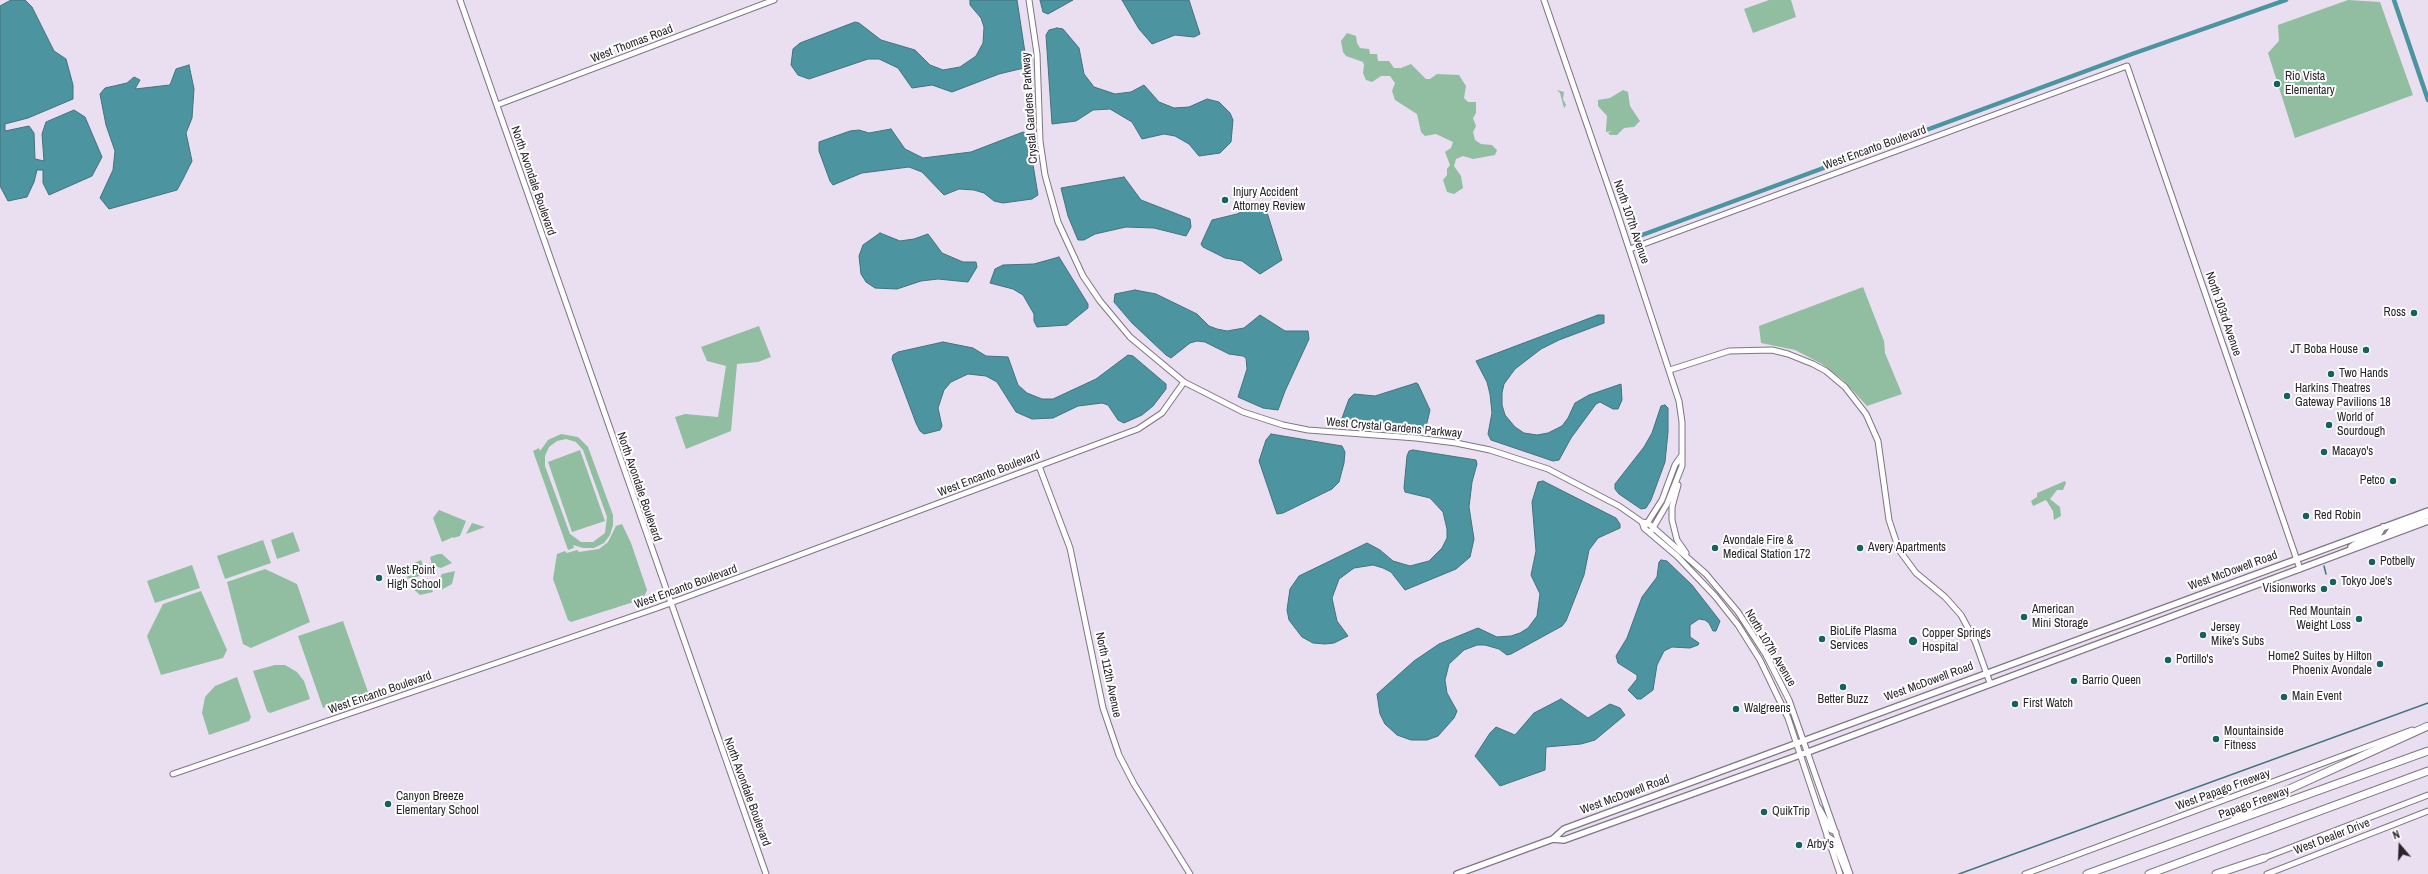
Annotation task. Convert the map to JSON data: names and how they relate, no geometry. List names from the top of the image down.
{
  "streets": {
    "highway": ["Papago Freeway"],
    "main road": ["West McDowell Road"],
    "street": [
      "West Thomas Road",
      "Crystal Gardens Parkway",
      "West Encanto Boulevard",
      "North Avondale Boulevard",
      "North 107th Avenue",
      "North 103rd Avenue",
      "West Crystal Gardens Parkway",
      "North 112th Avenue",
      "West Papago Freeway",
      "West Dealer Drive"
    ]
  },
  "crossings": [
    ["West Thomas Road", "North Avondale Boulevard"],
    ["Crystal Gardens Parkway", "West Encanto Boulevard"],
    ["Crystal Gardens Parkway", "West Crystal Gardens Parkway"],
    ["West Encanto Boulevard", "North Avondale Boulevard"],
    ["West Encanto Boulevard", "North 107th Avenue"],
    ["West Encanto Boulevard", "North 103rd Avenue"],
    ["West Encanto Boulevard", "West Crystal Gardens Parkway"],
    ["West Encanto Boulevard", "North 112th Avenue"],
    ["North 107th Avenue", "West Crystal Gardens Parkway"],
    ["North 107th Avenue", "West McDowell Road"],
    ["North 103rd Avenue", "West McDowell Road"]
  ],
  "places": [
    "Rio Vista Elementary",
    "Injury Accident Attorney Review",
    "Ross",
    "JT Boba House",
    "Two Hands",
    "Harkins Theatres Gateway Pavilions 18",
    "World of Sourdough",
    "Macayo's",
    "Petco",
    "Red Robin",
    "Avondale Fire & Medical Station 172",
    "Avery Apartments",
    "Potbelly",
    "West Point High School",
    "Tokyo Joe's",
    "Visionworks",
    "American Mini Storage",
    "Red Mountain Weight Loss",
    "Jersey Mike's Subs",
    "BioLife Plasma Services",
    "Copper Springs Hospital",
    "Portillo's",
    "Home2 Suites by Hilton Phoenix Avondale",
    "Barrio Queen",
    "Better Buzz",
    "Main Event",
    "First Watch",
    "Walgreens",
    "Mountainside Fitness",
    "Canyon Breeze Elementary School",
    "QuikTrip",
    "Arby's"
  ],
  "north": "top"
}
